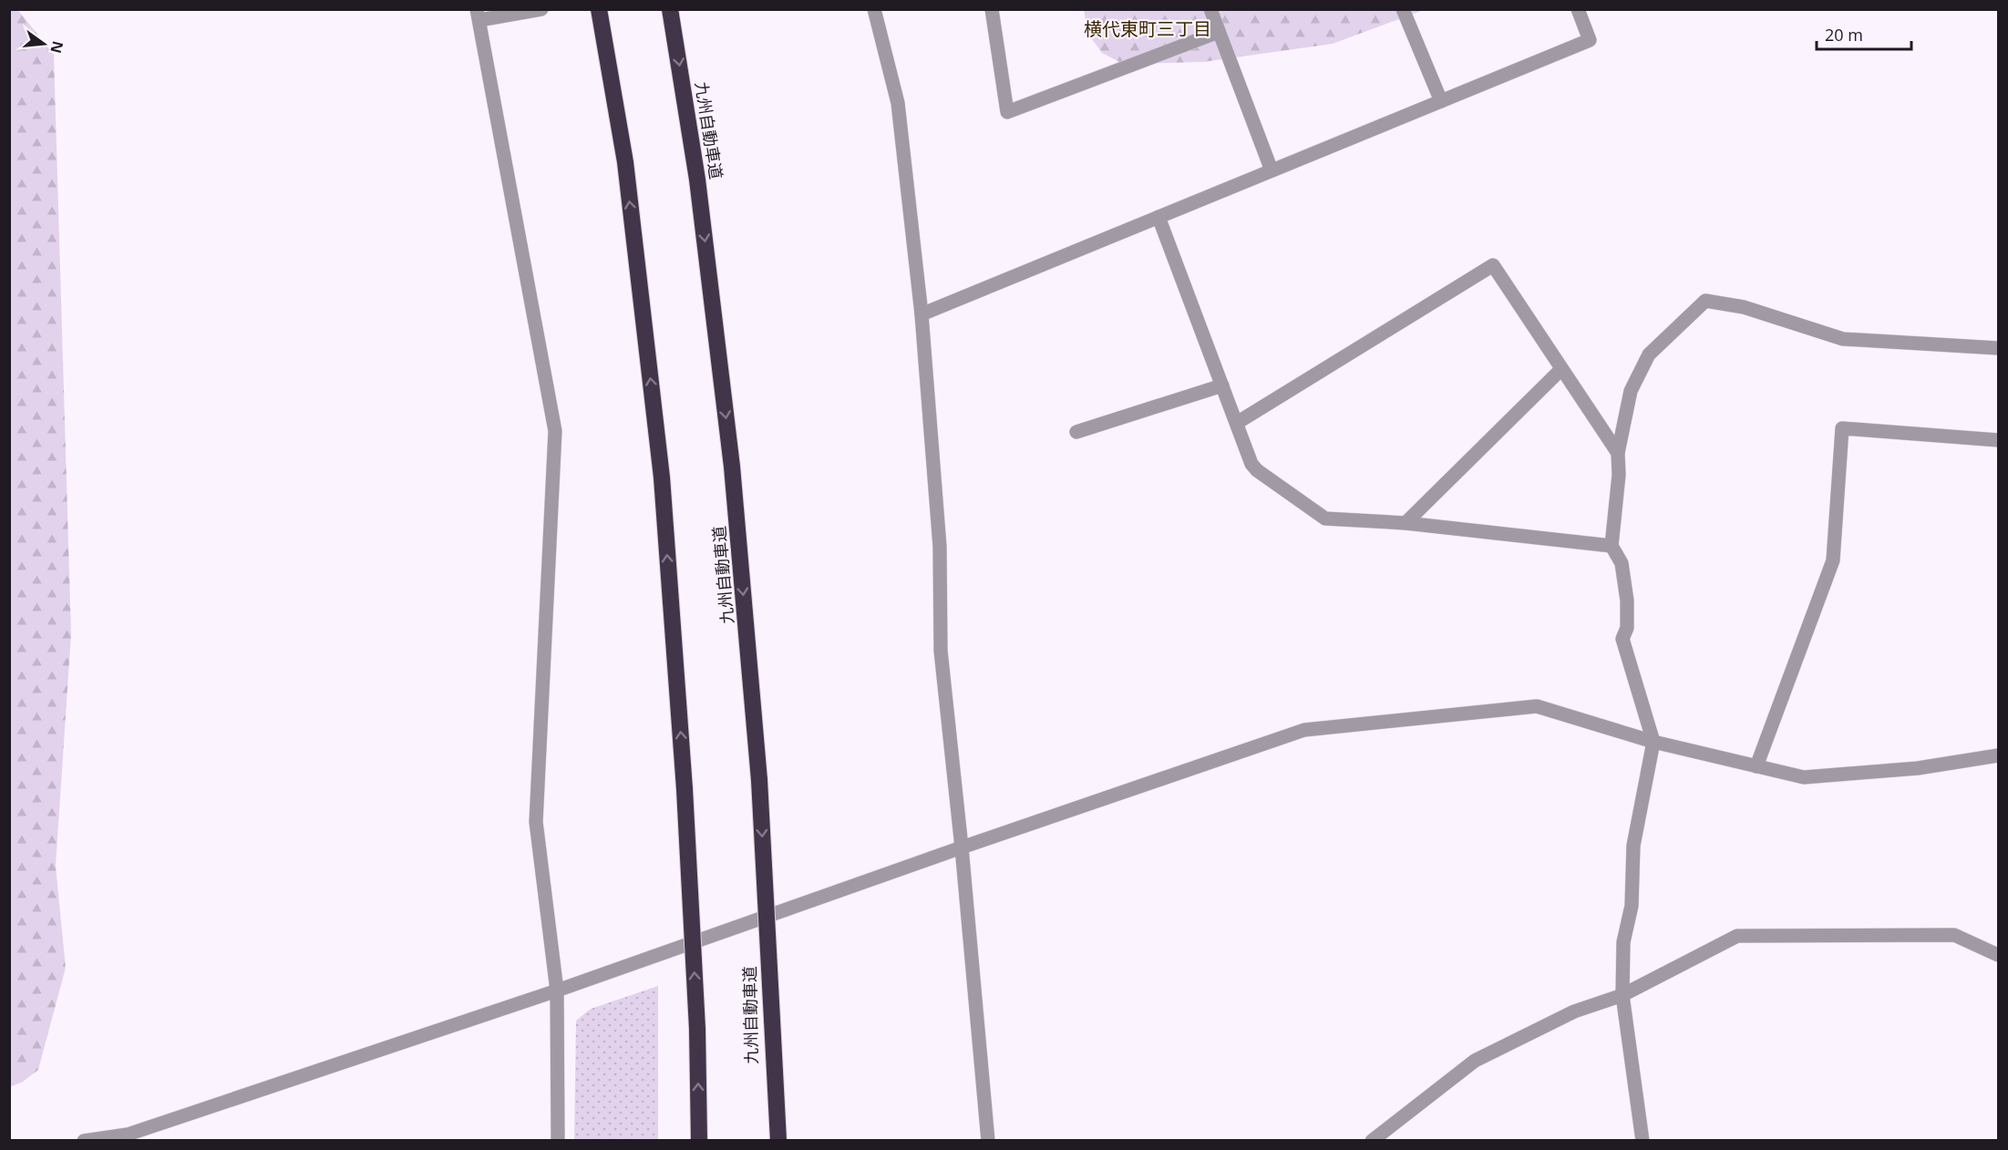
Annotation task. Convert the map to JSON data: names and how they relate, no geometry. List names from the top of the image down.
{
  "streets": {
    "highway": ["九州自動車道"]
  },
  "districts": ["横代東町三丁目"],
  "scale_bar": "20 m",
  "north": "right"
}
